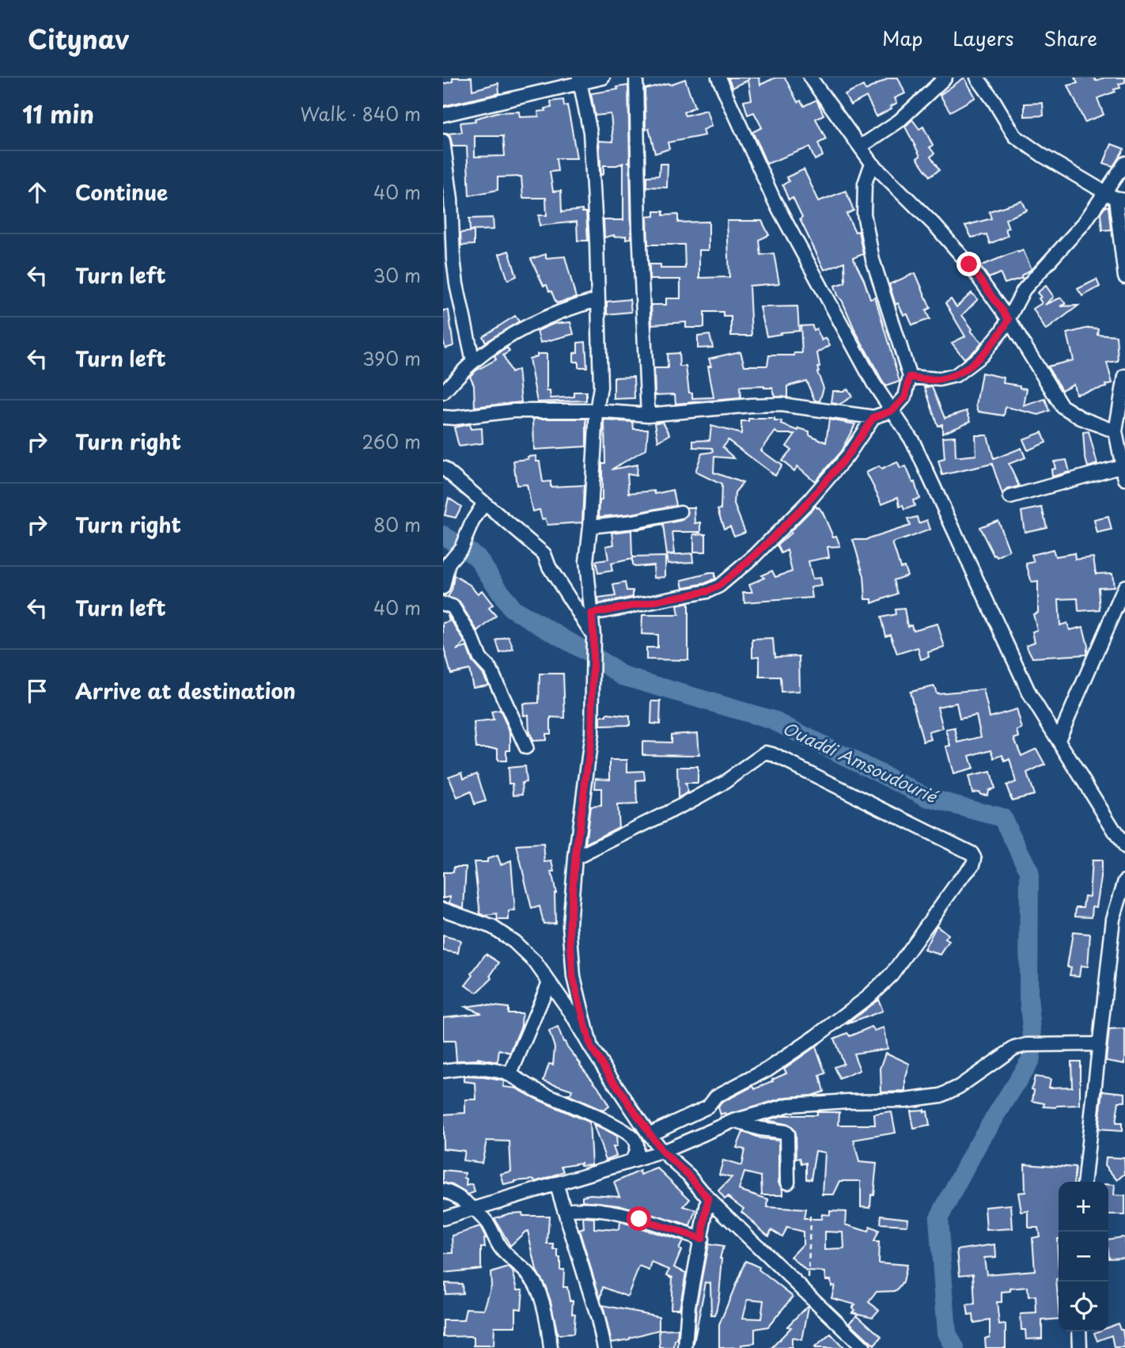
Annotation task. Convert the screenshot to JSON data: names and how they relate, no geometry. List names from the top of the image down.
{
  "water": ["Ouaddi Amsoudourié"],
  "page": {
    "header": "Citynav",
    "nav": ["Map", "Layers", "Share"],
    "heading": ["11 min", "Walk · 840 m"],
    "list": [
      ["Continue", "40 m"],
      ["Turn left", "30 m"],
      ["Turn left", "390 m"],
      ["Turn right", "260 m"],
      ["Turn right", "80 m"],
      ["Turn left", "40 m"],
      "Arrive at destination"
    ],
    "map_buttons": ["+", "−"]
  }
}
